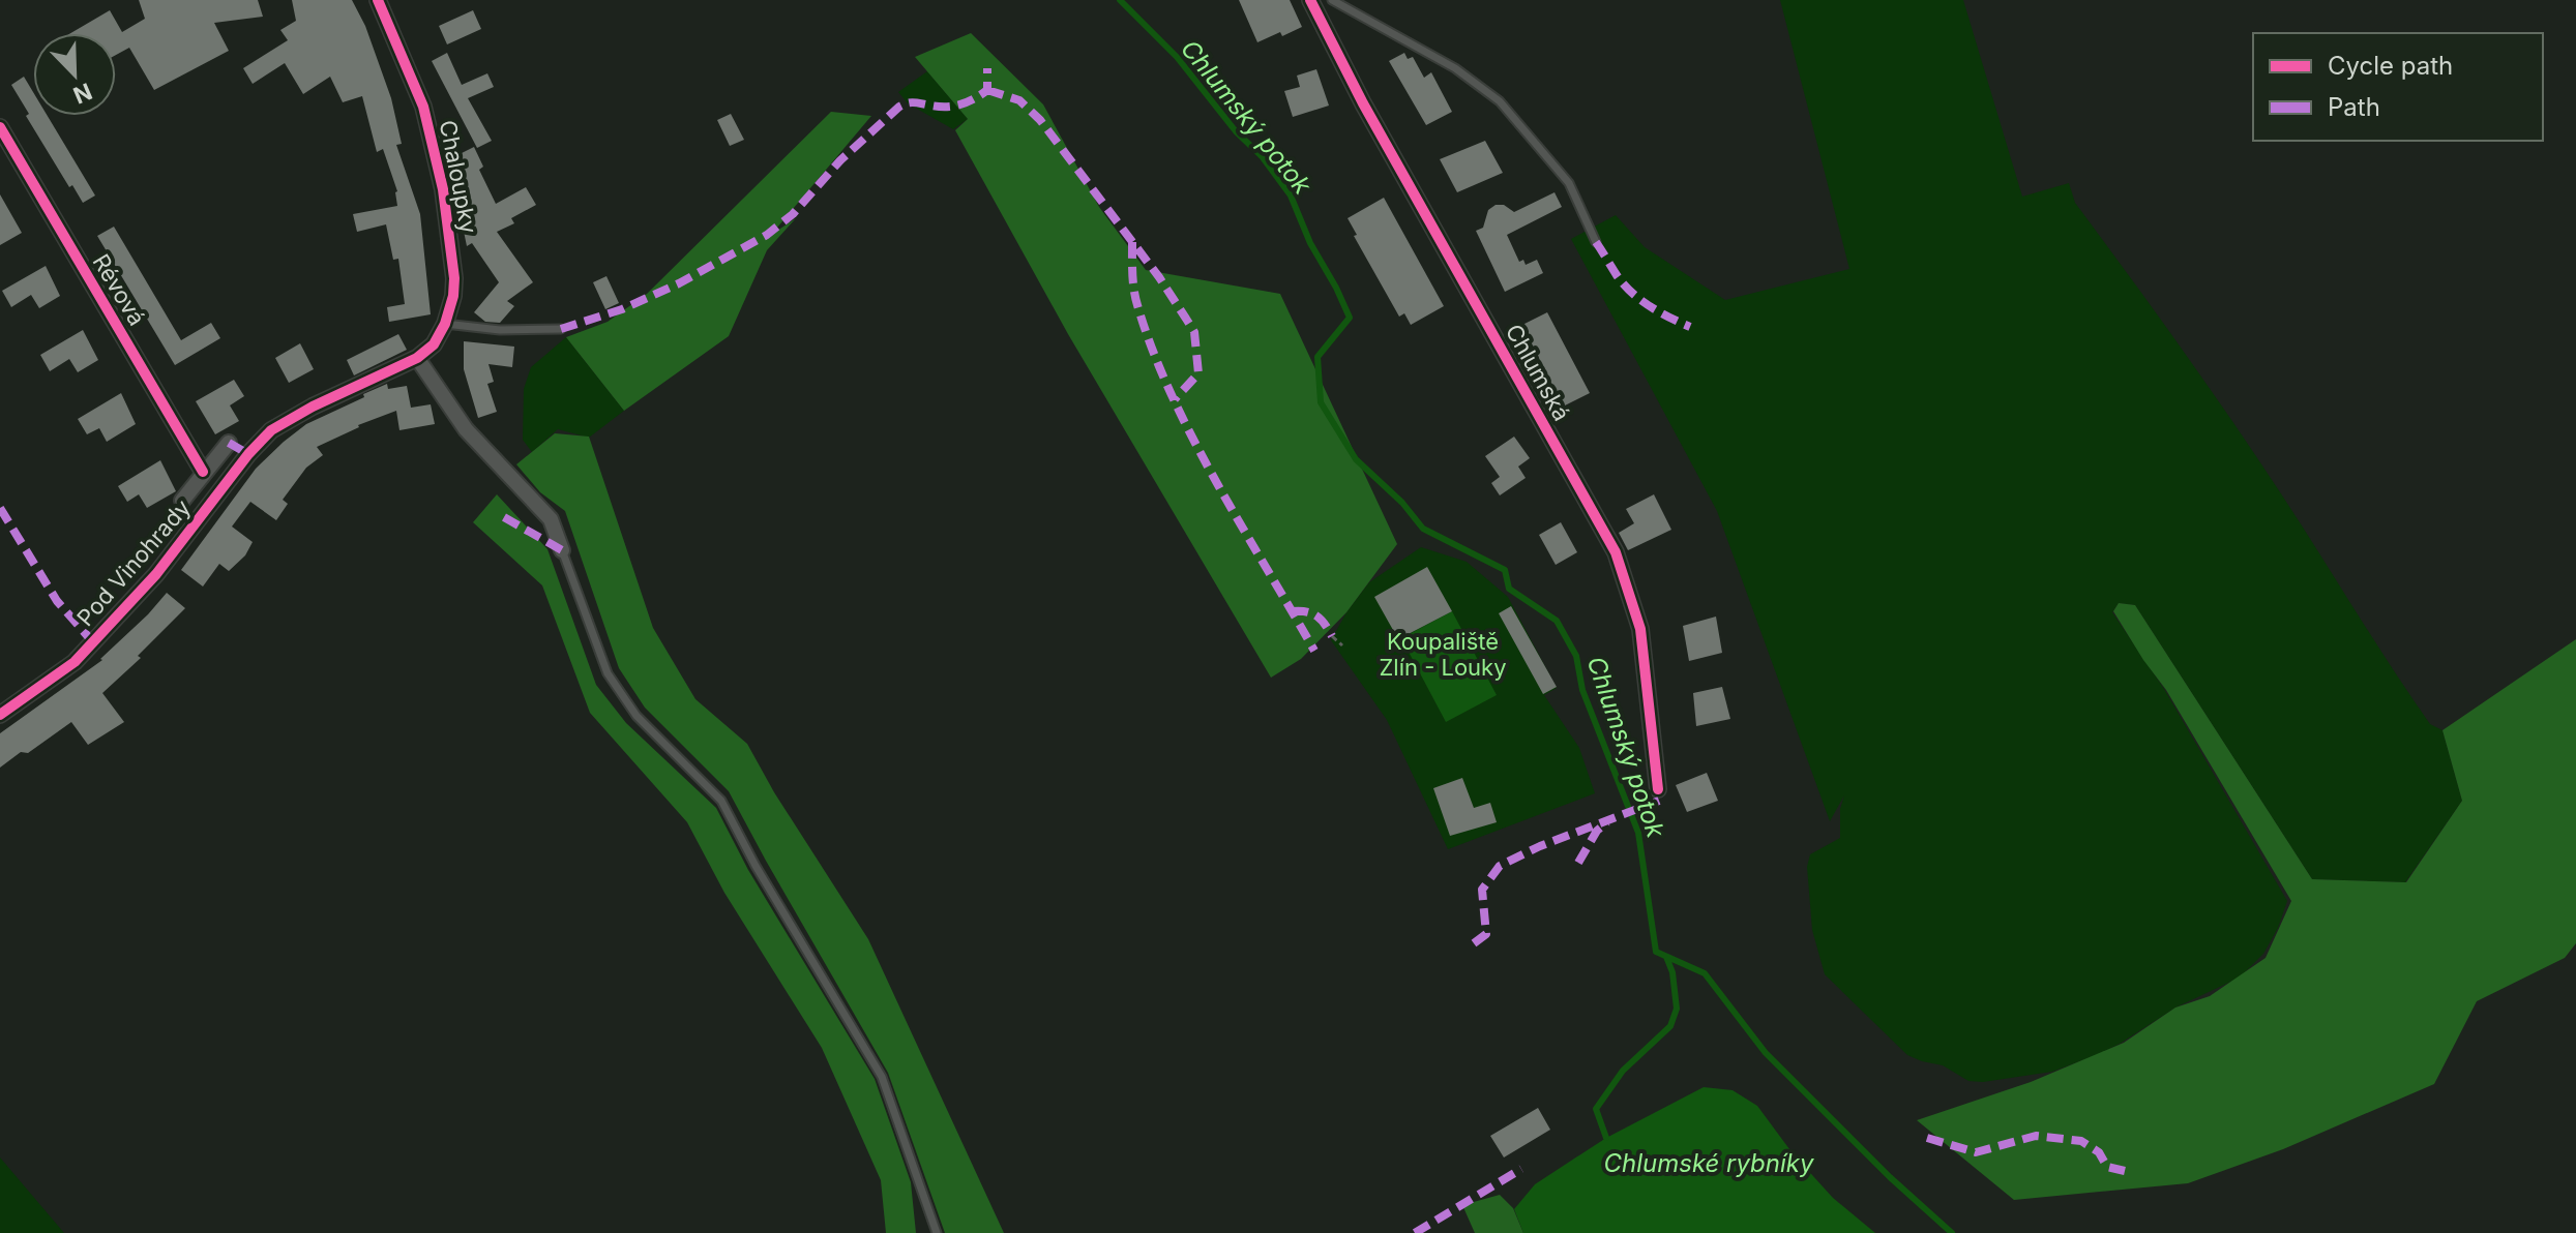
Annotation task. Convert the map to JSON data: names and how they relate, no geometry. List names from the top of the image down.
{
  "streets": {
    "street": [
      "Chaloupky",
      "Révová",
      "Chlumská",
      "Pod Vinohrady"
    ]
  },
  "crossings": [
    ["Chaloupky", "Pod Vinohrady"]
  ],
  "water": ["Chlumský potok", "Chlumské rybníky"],
  "parks": ["Koupaliště Zlín - Louky"],
  "legend": ["Cycle path", "Path"],
  "north": "bottom right"
}
